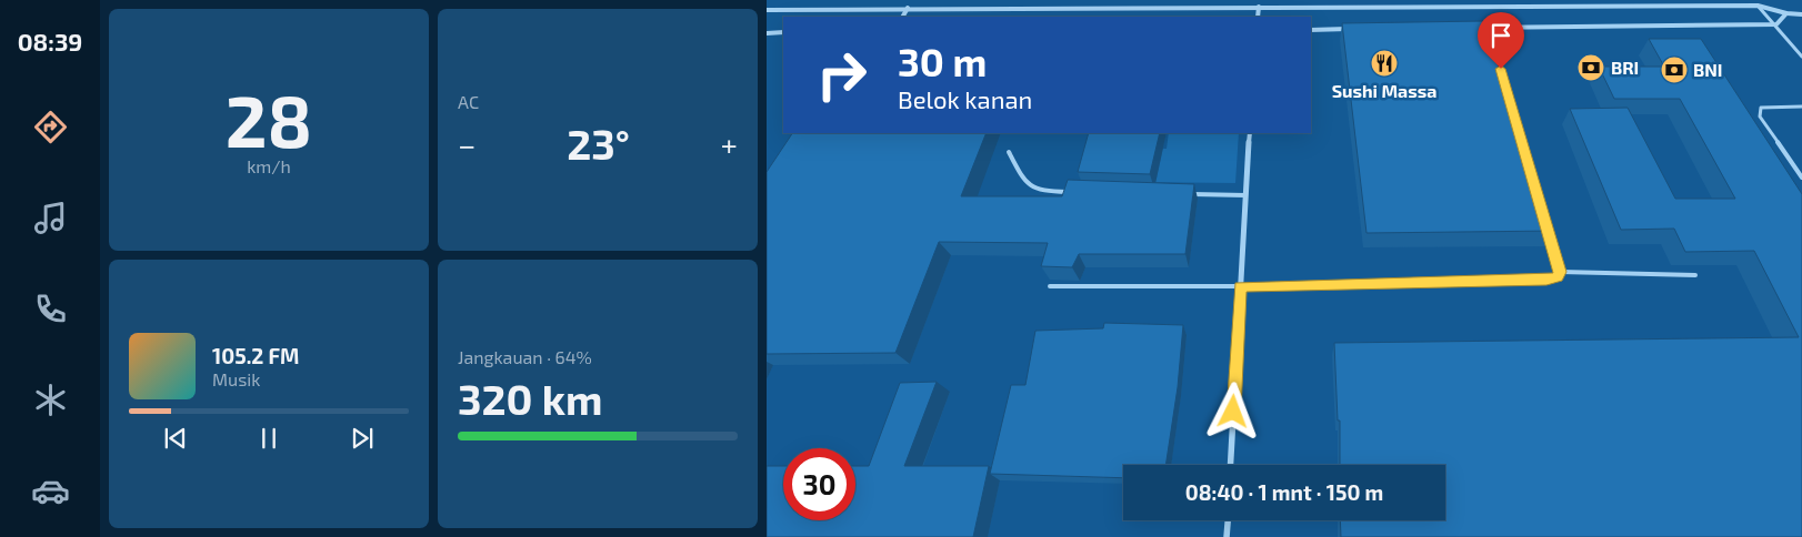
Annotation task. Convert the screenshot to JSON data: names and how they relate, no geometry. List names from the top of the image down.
{
  "places": {
    "restaurant": ["Sushi Massa"],
    "bank": ["BRI", "BNI"]
  },
  "page": {
    "tabs": "08:39",
    "tile": [
      ["28", "km/h"],
      "AC",
      ["Jangkauan · 64%", "320 km"]
    ],
    "turn": ["30 m", "Belok kanan"],
    "heat": ["−", "23°", "+"],
    "song": ["105.2 FM", "Musik"],
    "limit": "30",
    "trip": "08:40 · 1 mnt · 150 m"
  }
}
